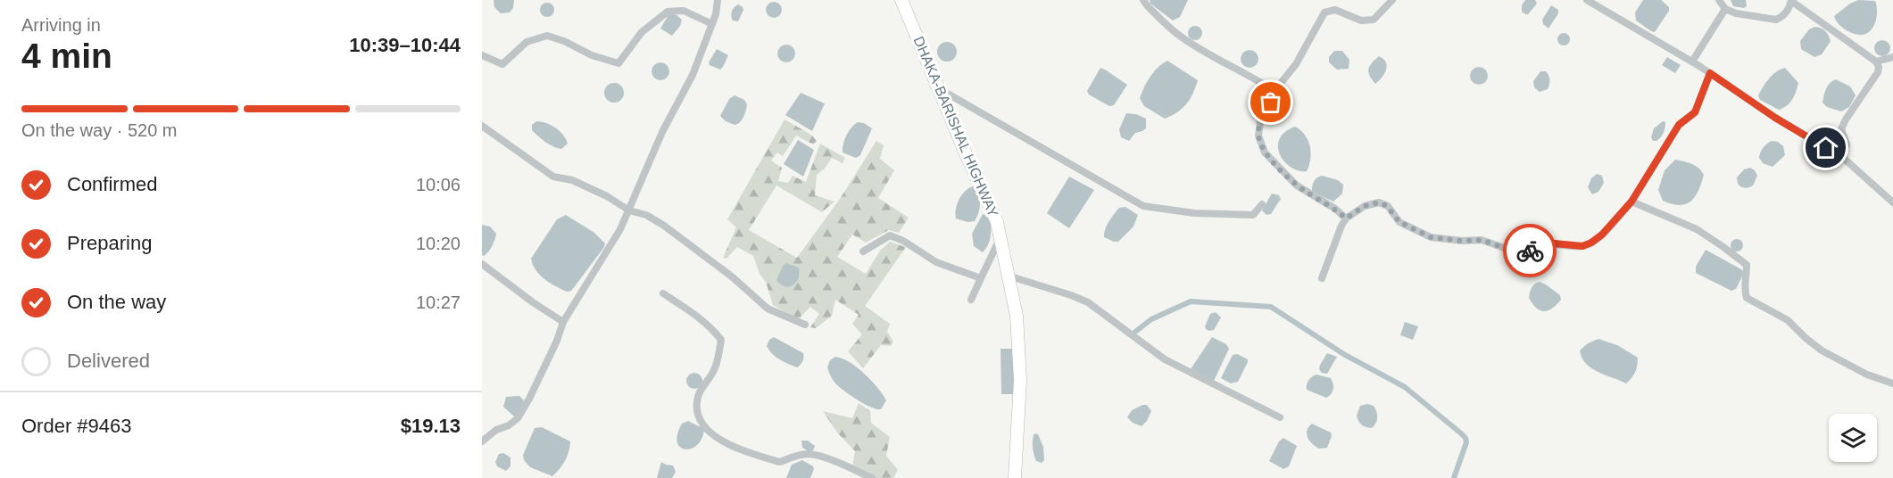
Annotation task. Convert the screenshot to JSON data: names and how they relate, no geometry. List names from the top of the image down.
{
  "streets": {
    "highway": ["DHAKA-BARISHAL HIGHWAY"]
  },
  "page": {
    "heading": ["4 min", "Arriving in", "10:39–10:44"],
    "panel": ["Order #9463", "$19.13"],
    "bar": "On the way · 520 m",
    "list": [
      ["Confirmed", "10:06"],
      ["Preparing", "10:20"],
      ["On the way", "10:27"],
      "Delivered"
    ]
  }
}
